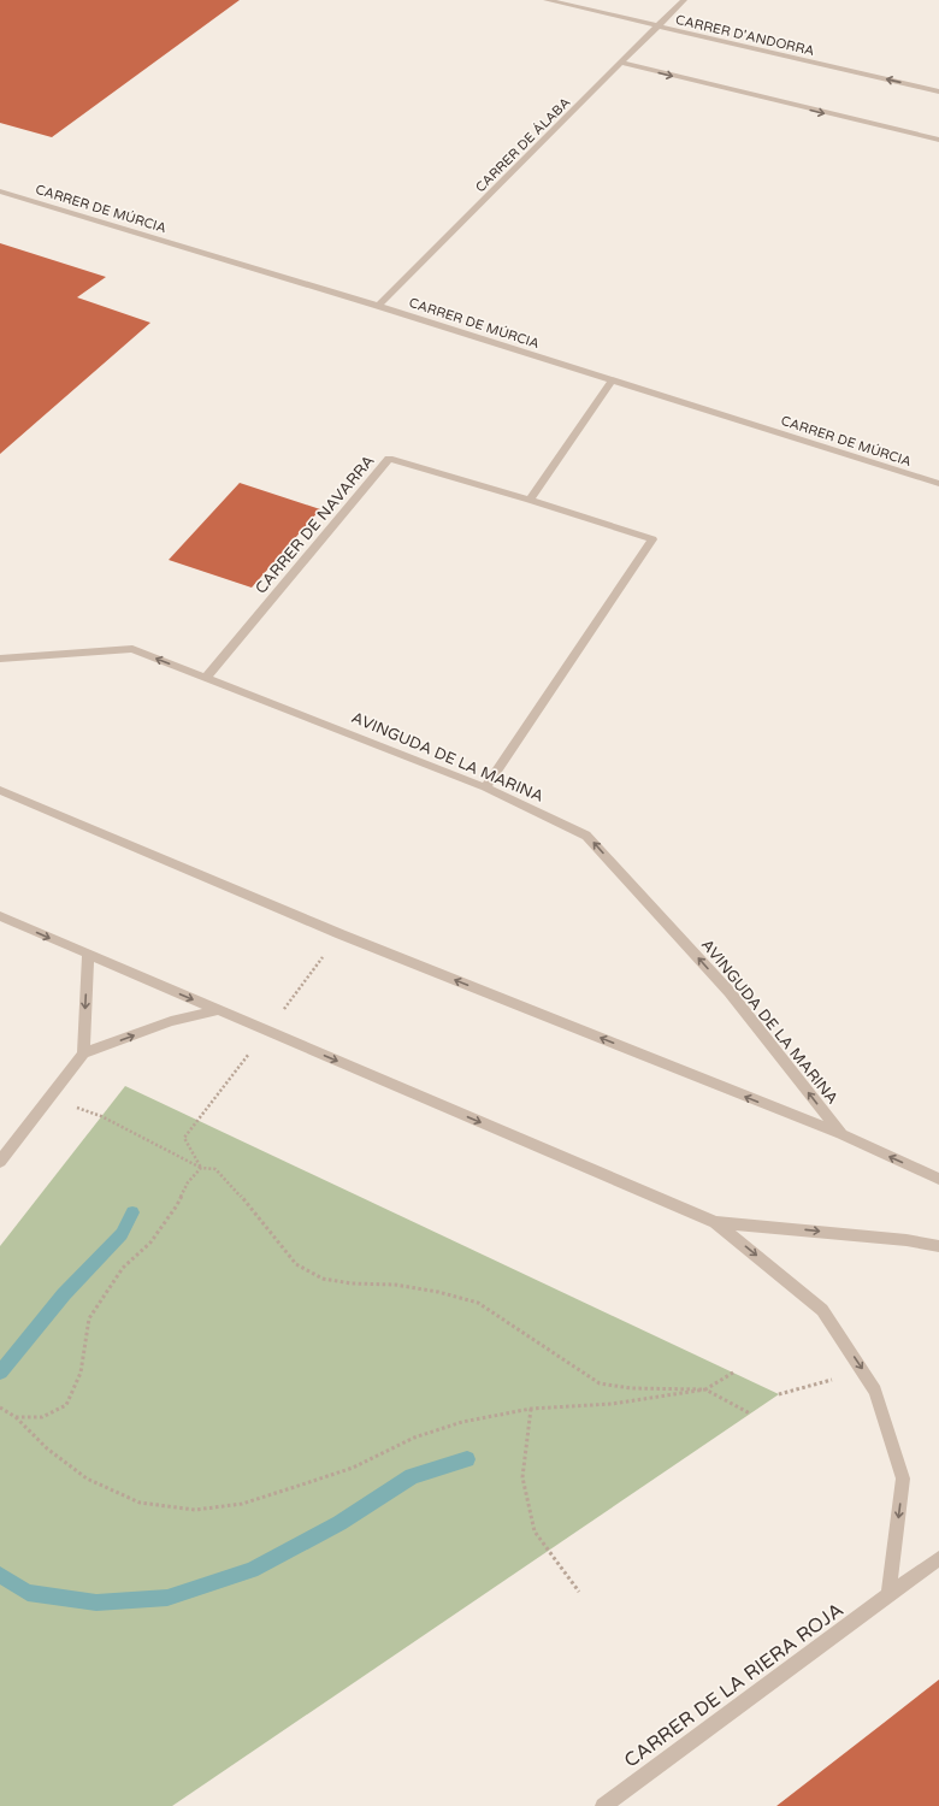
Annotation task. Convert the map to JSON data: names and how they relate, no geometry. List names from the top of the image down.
{
  "streets": {
    "street": [
      "CARRER D'ANDORRA",
      "CARRER DE ÁLABA",
      "CARRER DE MÚRCIA",
      "CARRER DE NAVARRA",
      "AVINGUDA DE LA MARINA",
      "CARRER DE LA RIERA ROJA"
    ]
  },
  "crossings": [
    ["CARRER D'ANDORRA", "CARRER DE ÁLABA"],
    ["CARRER DE ÁLABA", "CARRER DE MÚRCIA"],
    ["CARRER DE NAVARRA", "AVINGUDA DE LA MARINA"]
  ],
  "one_way": ["AVINGUDA DE LA MARINA"]
}
